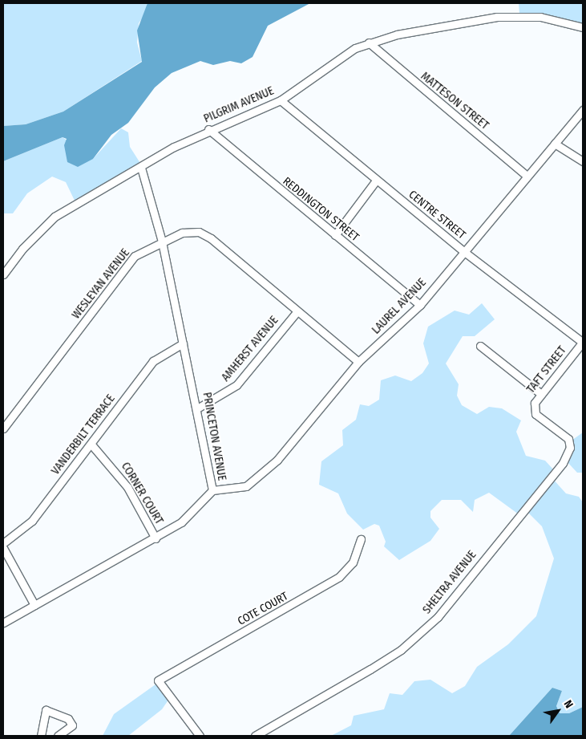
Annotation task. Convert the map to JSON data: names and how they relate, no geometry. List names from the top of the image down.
{
  "streets": {
    "street": [
      "MATTESON STREET",
      "PILGRIM AVENUE",
      "REDDINGTON STREET",
      "CENTRE STREET",
      "WESLEYAN AVENUE",
      "LAUREL AVENUE",
      "AMHERST AVENUE",
      "TAFT STREET",
      "VANDERBILT TERRACE",
      "PRINCETON AVENUE",
      "CORNER COURT",
      "SHELTRA AVENUE",
      "COTE COURT"
    ]
  },
  "crossings": [
    ["MATTESON STREET", "PILGRIM AVENUE"],
    ["MATTESON STREET", "LAUREL AVENUE"],
    ["PILGRIM AVENUE", "REDDINGTON STREET"],
    ["PILGRIM AVENUE", "CENTRE STREET"],
    ["PILGRIM AVENUE", "PRINCETON AVENUE"],
    ["REDDINGTON STREET", "LAUREL AVENUE"],
    ["CENTRE STREET", "LAUREL AVENUE"],
    ["CENTRE STREET", "TAFT STREET"],
    ["WESLEYAN AVENUE", "LAUREL AVENUE"],
    ["WESLEYAN AVENUE", "AMHERST AVENUE"],
    ["WESLEYAN AVENUE", "PRINCETON AVENUE"],
    ["LAUREL AVENUE", "PRINCETON AVENUE"],
    ["AMHERST AVENUE", "PRINCETON AVENUE"],
    ["TAFT STREET", "SHELTRA AVENUE"],
    ["VANDERBILT TERRACE", "PRINCETON AVENUE"],
    ["VANDERBILT TERRACE", "CORNER COURT"],
    ["PRINCETON AVENUE", "CORNER COURT"]
  ],
  "north": "top right"
}
